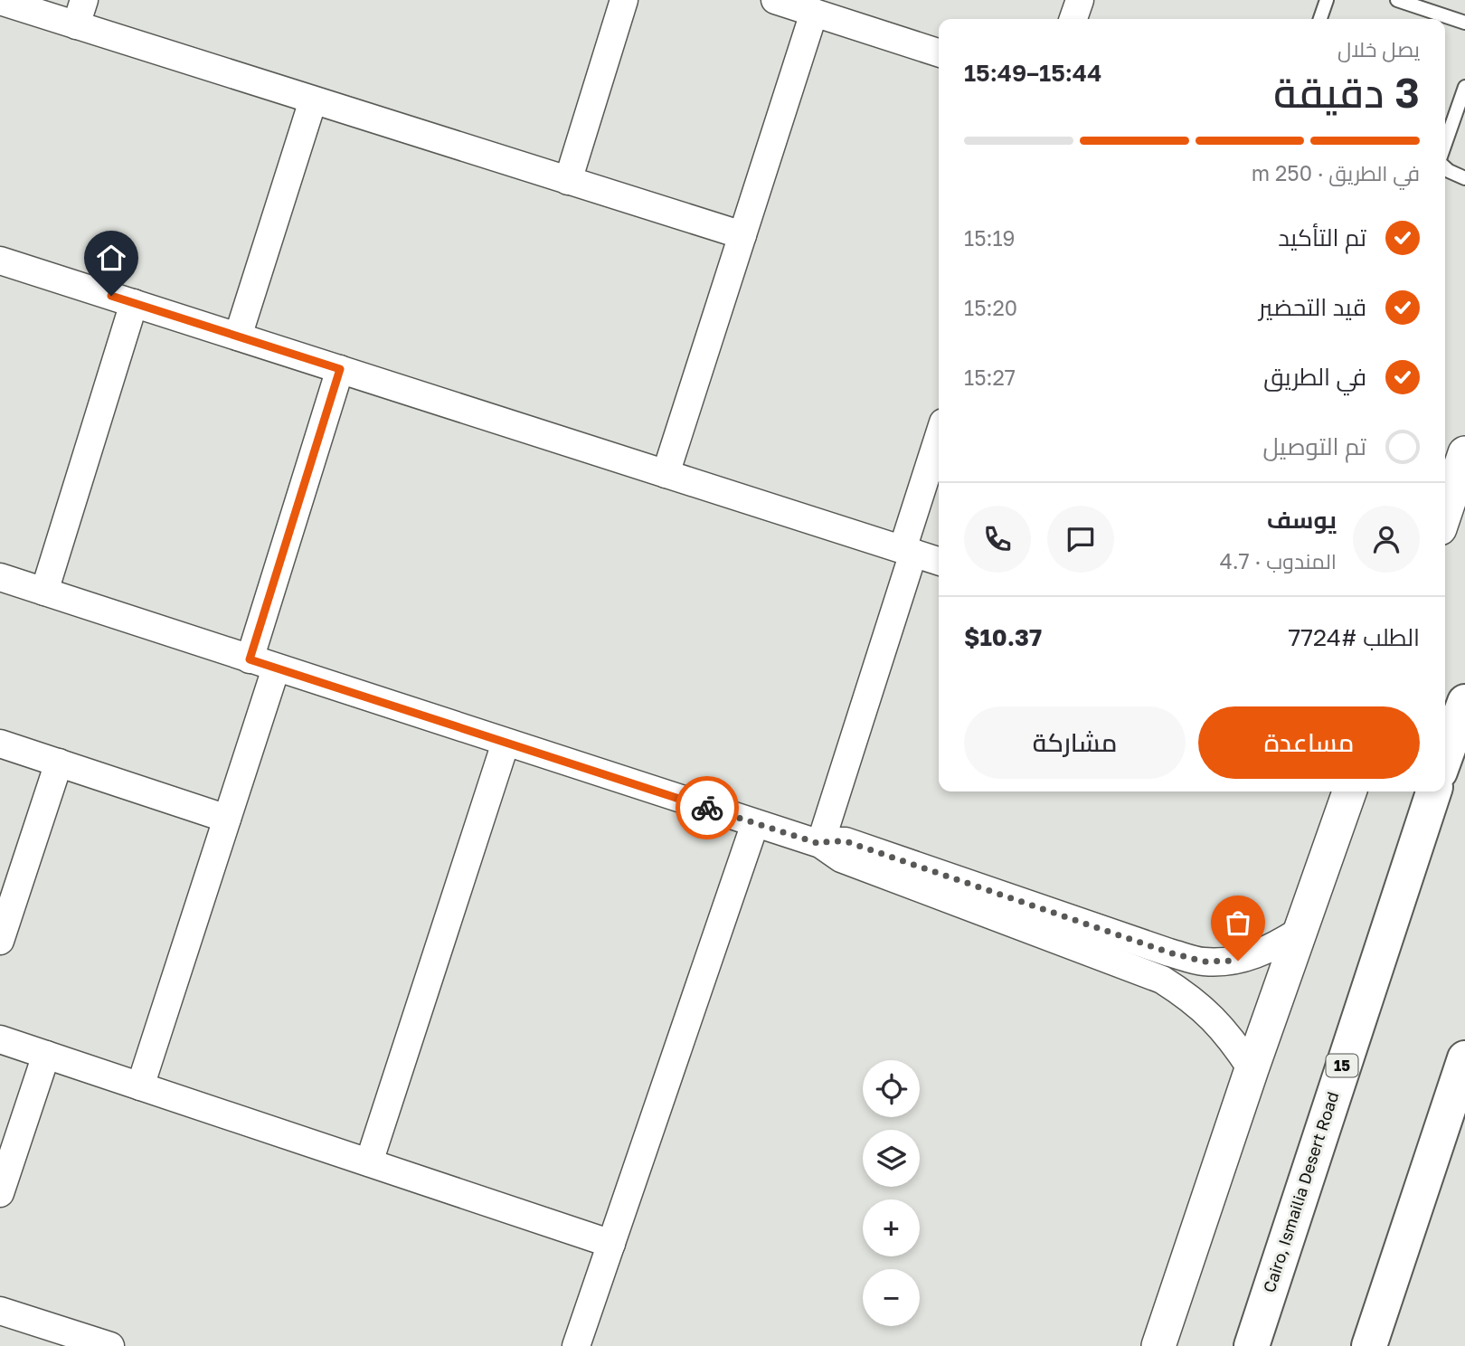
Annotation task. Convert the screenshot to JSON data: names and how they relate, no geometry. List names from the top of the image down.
{
  "streets": {
    "highway": ["15", "Cairo, Ismailia Desert Road"]
  },
  "page": {
    "heading": ["3 دقيقة", "يصل خلال", "15:44–15:49"],
    "panel": [
      "يوسف",
      "المندوب · 4.7",
      "الطلب #7724",
      "$10.37"
    ],
    "bar": "في الطريق · 250 m",
    "list": [
      ["تم التأكيد", "15:19"],
      ["قيد التحضير", "15:20"],
      ["في الطريق", "15:27"],
      "تم التوصيل"
    ],
    "buttons": ["مساعدة", "مشاركة"],
    "map_buttons": ["+", "−"]
  }
}
